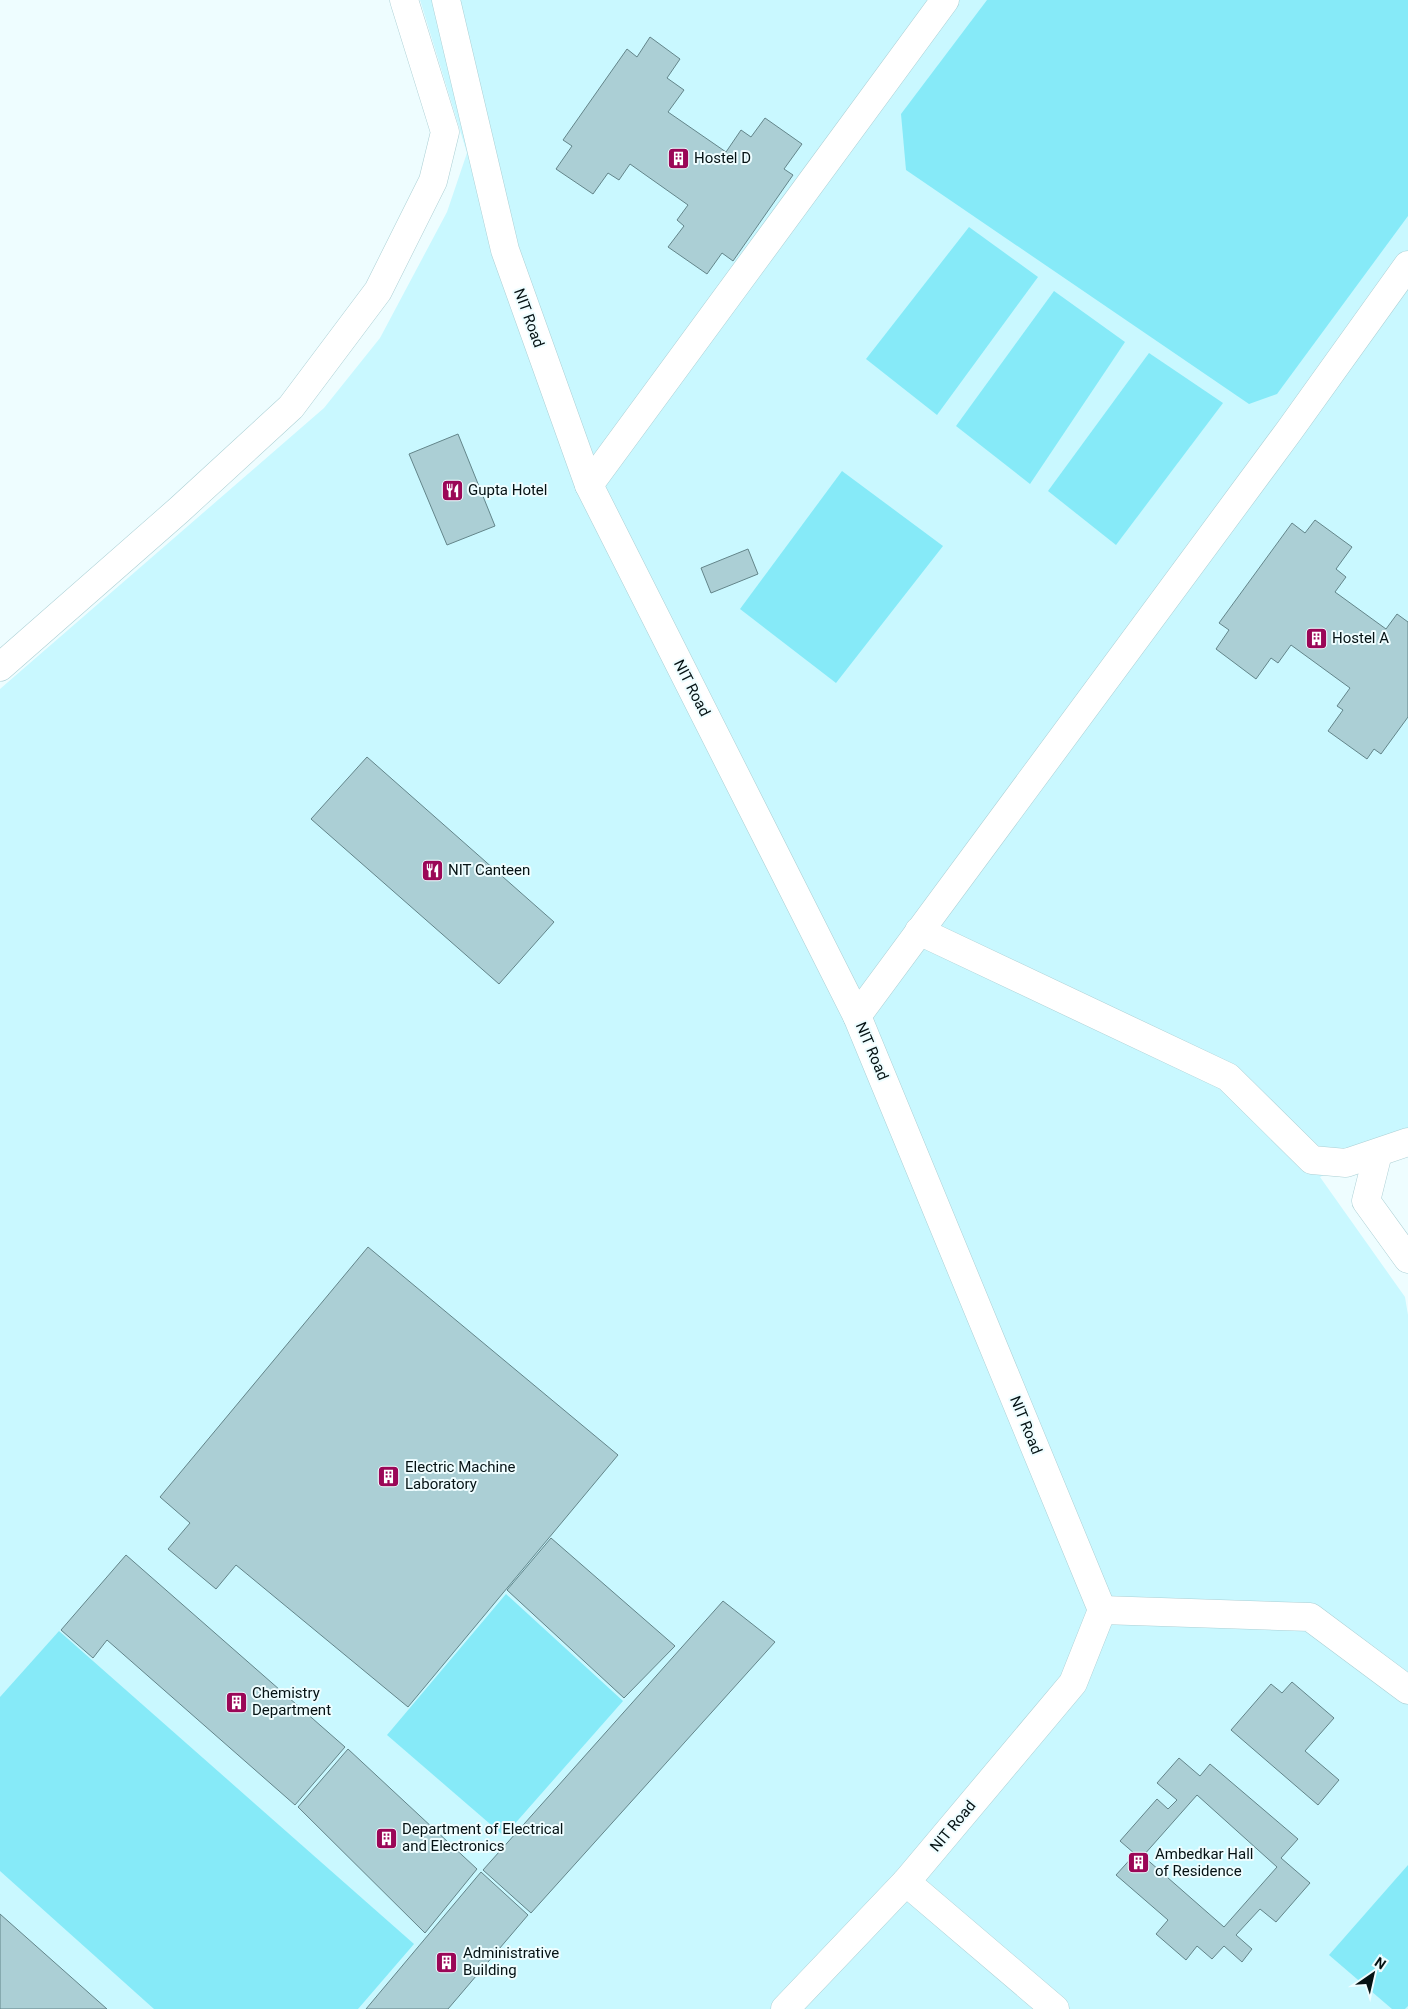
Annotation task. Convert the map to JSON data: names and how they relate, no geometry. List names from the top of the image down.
{
  "streets": {
    "street": ["NIT Road"]
  },
  "places": {
    "building": [
      "Hostel D",
      "Hostel A",
      "Electric Machine Laboratory",
      "Chemistry Department",
      "Department of Electrical and Electronics",
      "Ambedkar Hall of Residence",
      "Administrative Building"
    ],
    "restaurant": ["Gupta Hotel", "NIT Canteen"]
  },
  "north": "top right"
}
